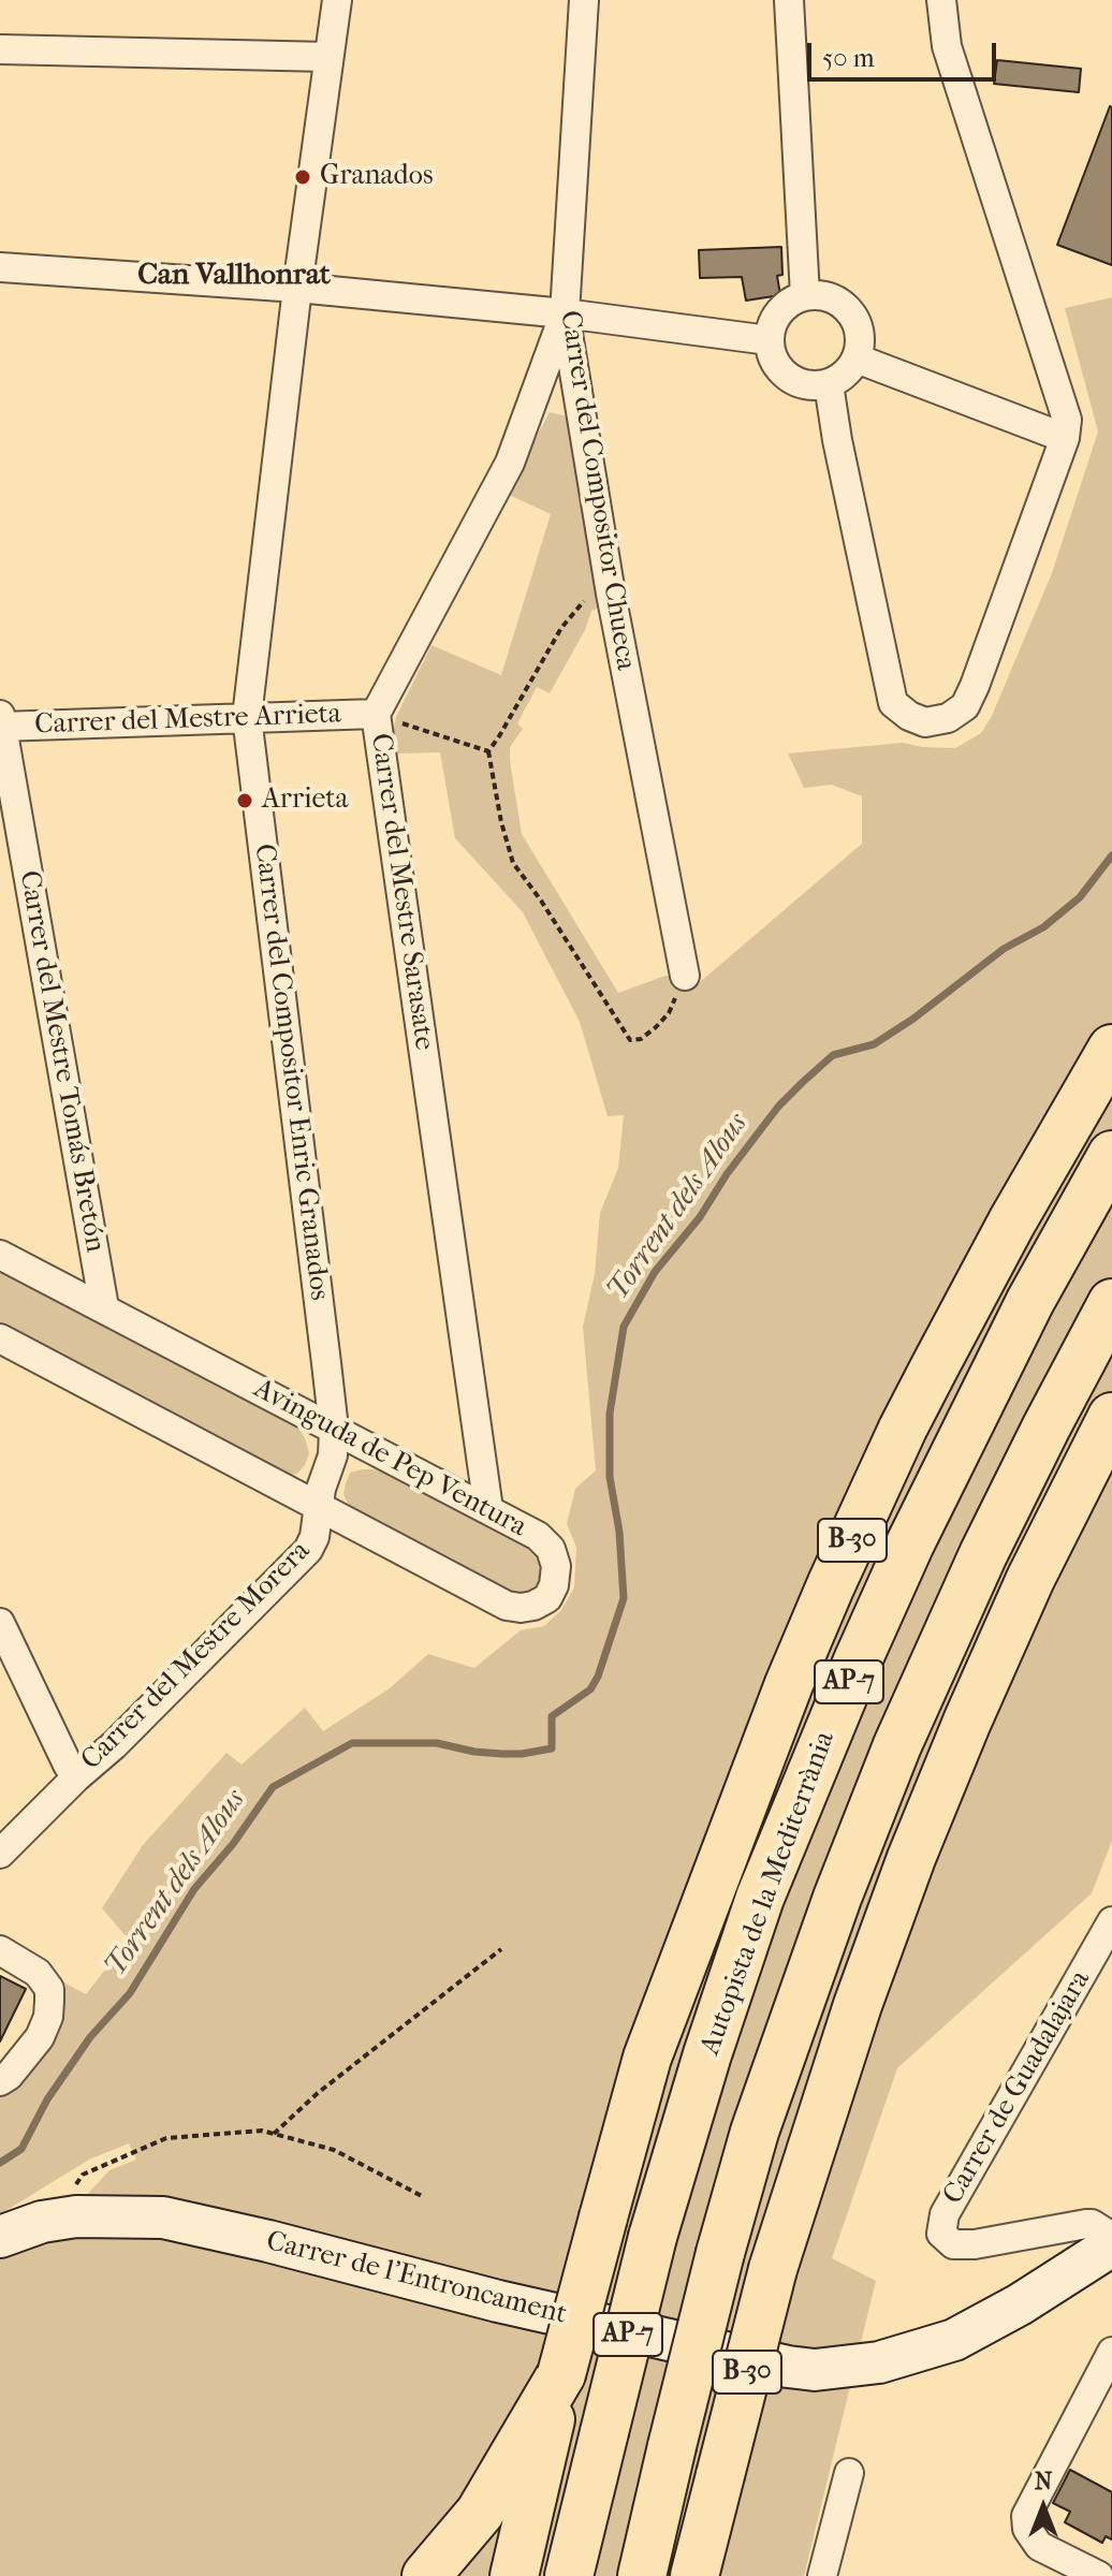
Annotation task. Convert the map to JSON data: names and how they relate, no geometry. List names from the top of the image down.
{
  "streets": {
    "highway": ["B-30", "AP-7", "Autopista de la Mediterrània"],
    "street": [
      "Carrer del Compositor Chueca",
      "Carrer del Mestre Arrieta",
      "Carrer del Mestre Sarasate",
      "Carrer del Mestre Tomás Bretón",
      "Carrer del Compositor Enric Granados",
      "Avinguda de Pep Ventura",
      "Carrer del Mestre Morera",
      "Carrer de Guadalajara",
      "Carrer de l'Entroncament"
    ]
  },
  "crossings": [
    ["Carrer del Compositor Chueca", "Carrer del Mestre Sarasate"],
    ["Carrer del Mestre Arrieta", "Carrer del Mestre Sarasate"],
    ["Carrer del Mestre Arrieta", "Carrer del Mestre Tomás Bretón"],
    ["Carrer del Mestre Arrieta", "Carrer del Compositor Enric Granados"],
    ["Carrer del Mestre Sarasate", "Avinguda de Pep Ventura"],
    ["Carrer del Mestre Tomás Bretón", "Avinguda de Pep Ventura"],
    ["Carrer del Compositor Enric Granados", "Avinguda de Pep Ventura"],
    ["Carrer del Compositor Enric Granados", "Carrer del Mestre Morera"],
    ["Avinguda de Pep Ventura", "Carrer del Mestre Morera"]
  ],
  "districts": ["Can Vallhonrat"],
  "water": ["Torrent dels Alous"],
  "places": ["Granados", "Arrieta"],
  "scale_bar": "50 m",
  "north": "top"
}
